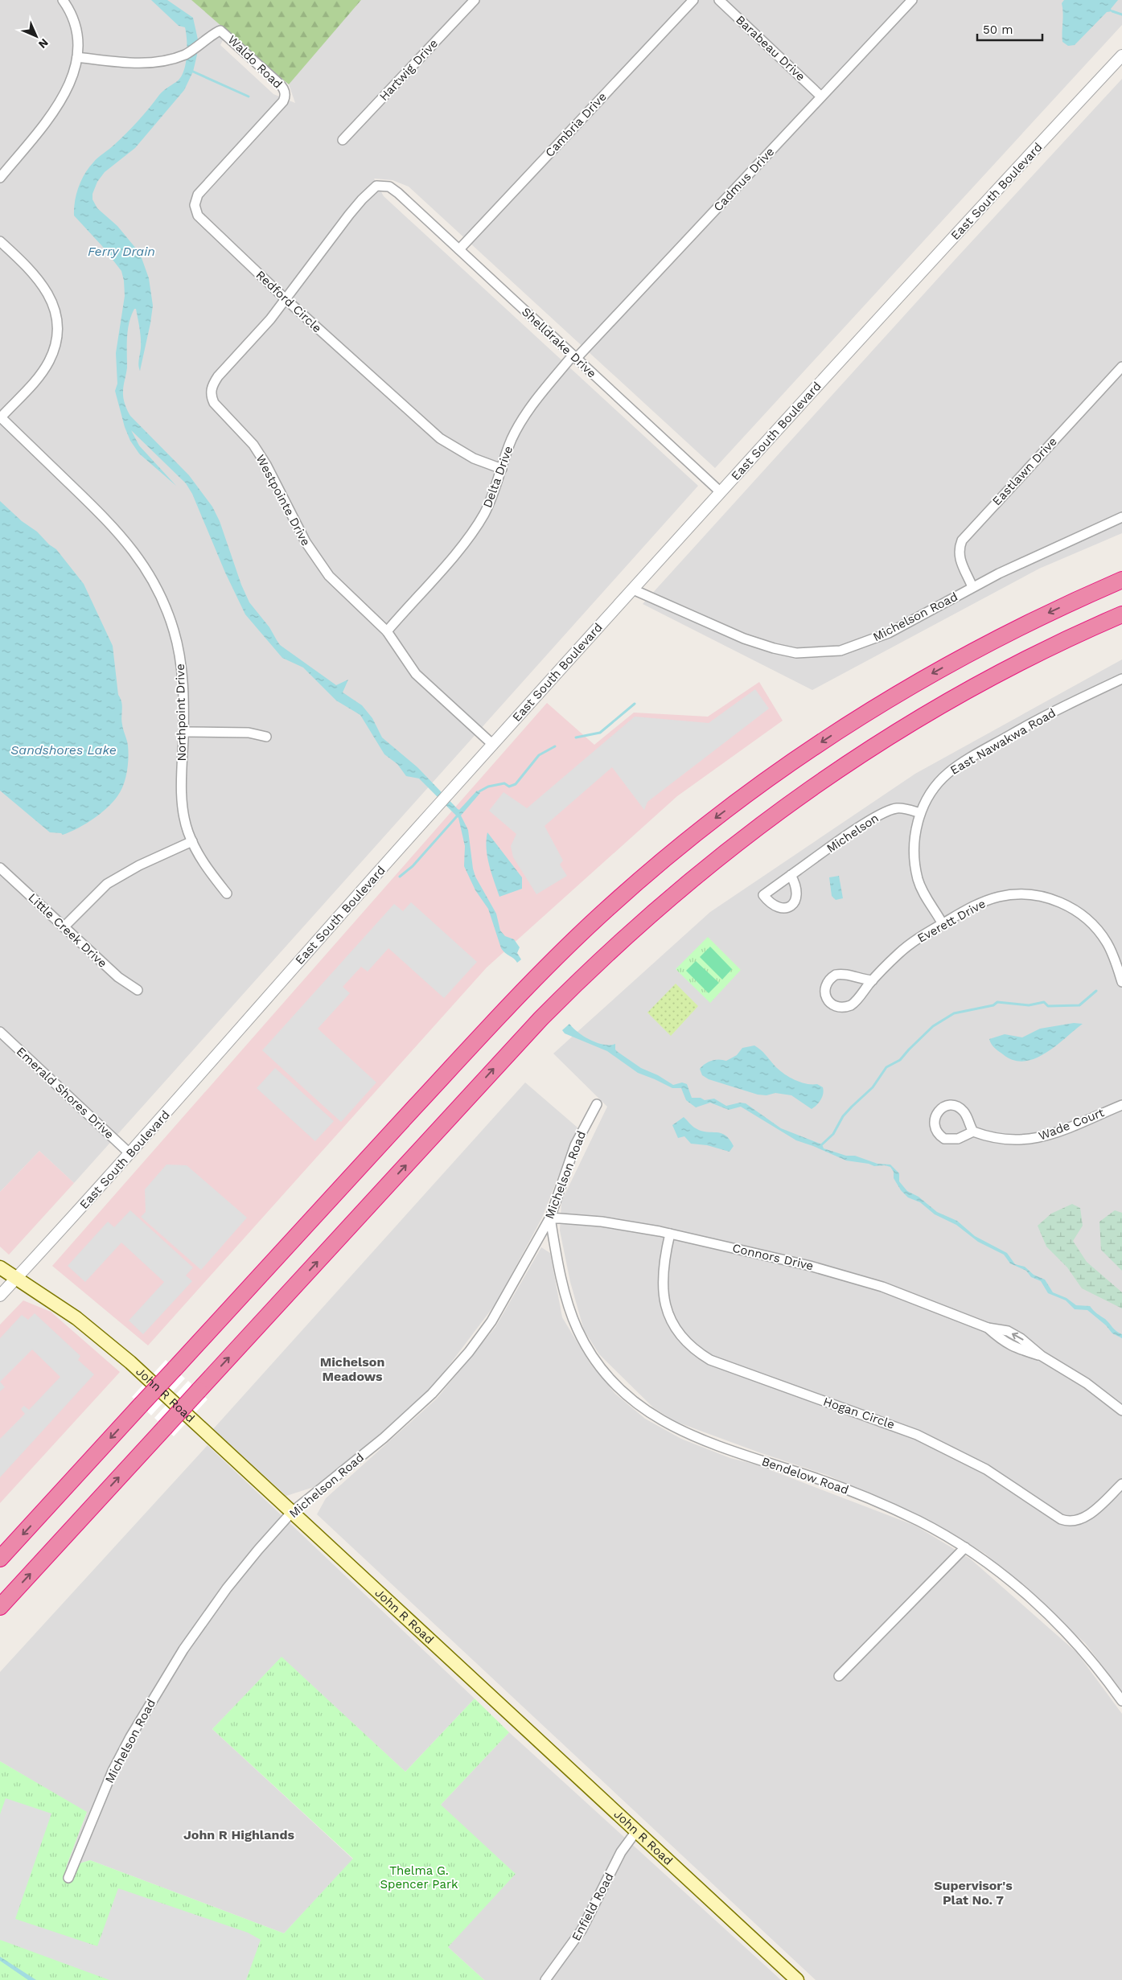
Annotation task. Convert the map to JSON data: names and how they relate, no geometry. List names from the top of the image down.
{
  "streets": {
    "main road": ["John R Road"],
    "street": [
      "Barabeau Drive",
      "Waldo Road",
      "Hartwig Drive",
      "Cambria Drive",
      "Cadmus Drive",
      "East South Boulevard",
      "Redford Circle",
      "Shelldrake Drive",
      "Eastlawn Drive",
      "Delta Drive",
      "Westpointe Drive",
      "Michelson Road",
      "Northpoint Drive",
      "East Nawakwa Road",
      "Michelson",
      "Everett Drive",
      "Little Creek Drive",
      "Emerald Shores Drive",
      "Wade Court",
      "Connors Drive",
      "Hogan Circle",
      "Bendelow Road",
      "Enfield Road"
    ]
  },
  "crossings": [
    ["Barabeau Drive", "Cadmus Drive"],
    ["Waldo Road", "Redford Circle"],
    ["Cambria Drive", "Shelldrake Drive"],
    ["Cadmus Drive", "Shelldrake Drive"],
    ["Cadmus Drive", "Delta Drive"],
    ["East South Boulevard", "Shelldrake Drive"],
    ["East South Boulevard", "Westpointe Drive"],
    ["East South Boulevard", "Michelson Road"],
    ["East South Boulevard", "Emerald Shores Drive"],
    ["East South Boulevard", "John R Road"],
    ["Redford Circle", "Delta Drive"],
    ["Redford Circle", "Westpointe Drive"],
    ["Shelldrake Drive", "Delta Drive"],
    ["Shelldrake Drive", "Westpointe Drive"],
    ["Eastlawn Drive", "Michelson Road"],
    ["Delta Drive", "Westpointe Drive"],
    ["Michelson Road", "Connors Drive"],
    ["Michelson Road", "John R Road"],
    ["Michelson Road", "Bendelow Road"],
    ["East Nawakwa Road", "Michelson"],
    ["East Nawakwa Road", "Everett Drive"],
    ["Connors Drive", "Hogan Circle"],
    ["Connors Drive", "Bendelow Road"],
    ["John R Road", "Enfield Road"]
  ],
  "districts": ["Michelson Meadows", "John R Highlands", "Supervisor's Plat No. 7"],
  "water": ["Ferry Drain", "Sandshores Lake"],
  "parks": ["Thelma G. Spencer Park"],
  "scale_bar": "50 m",
  "north": "bottom right"
}
